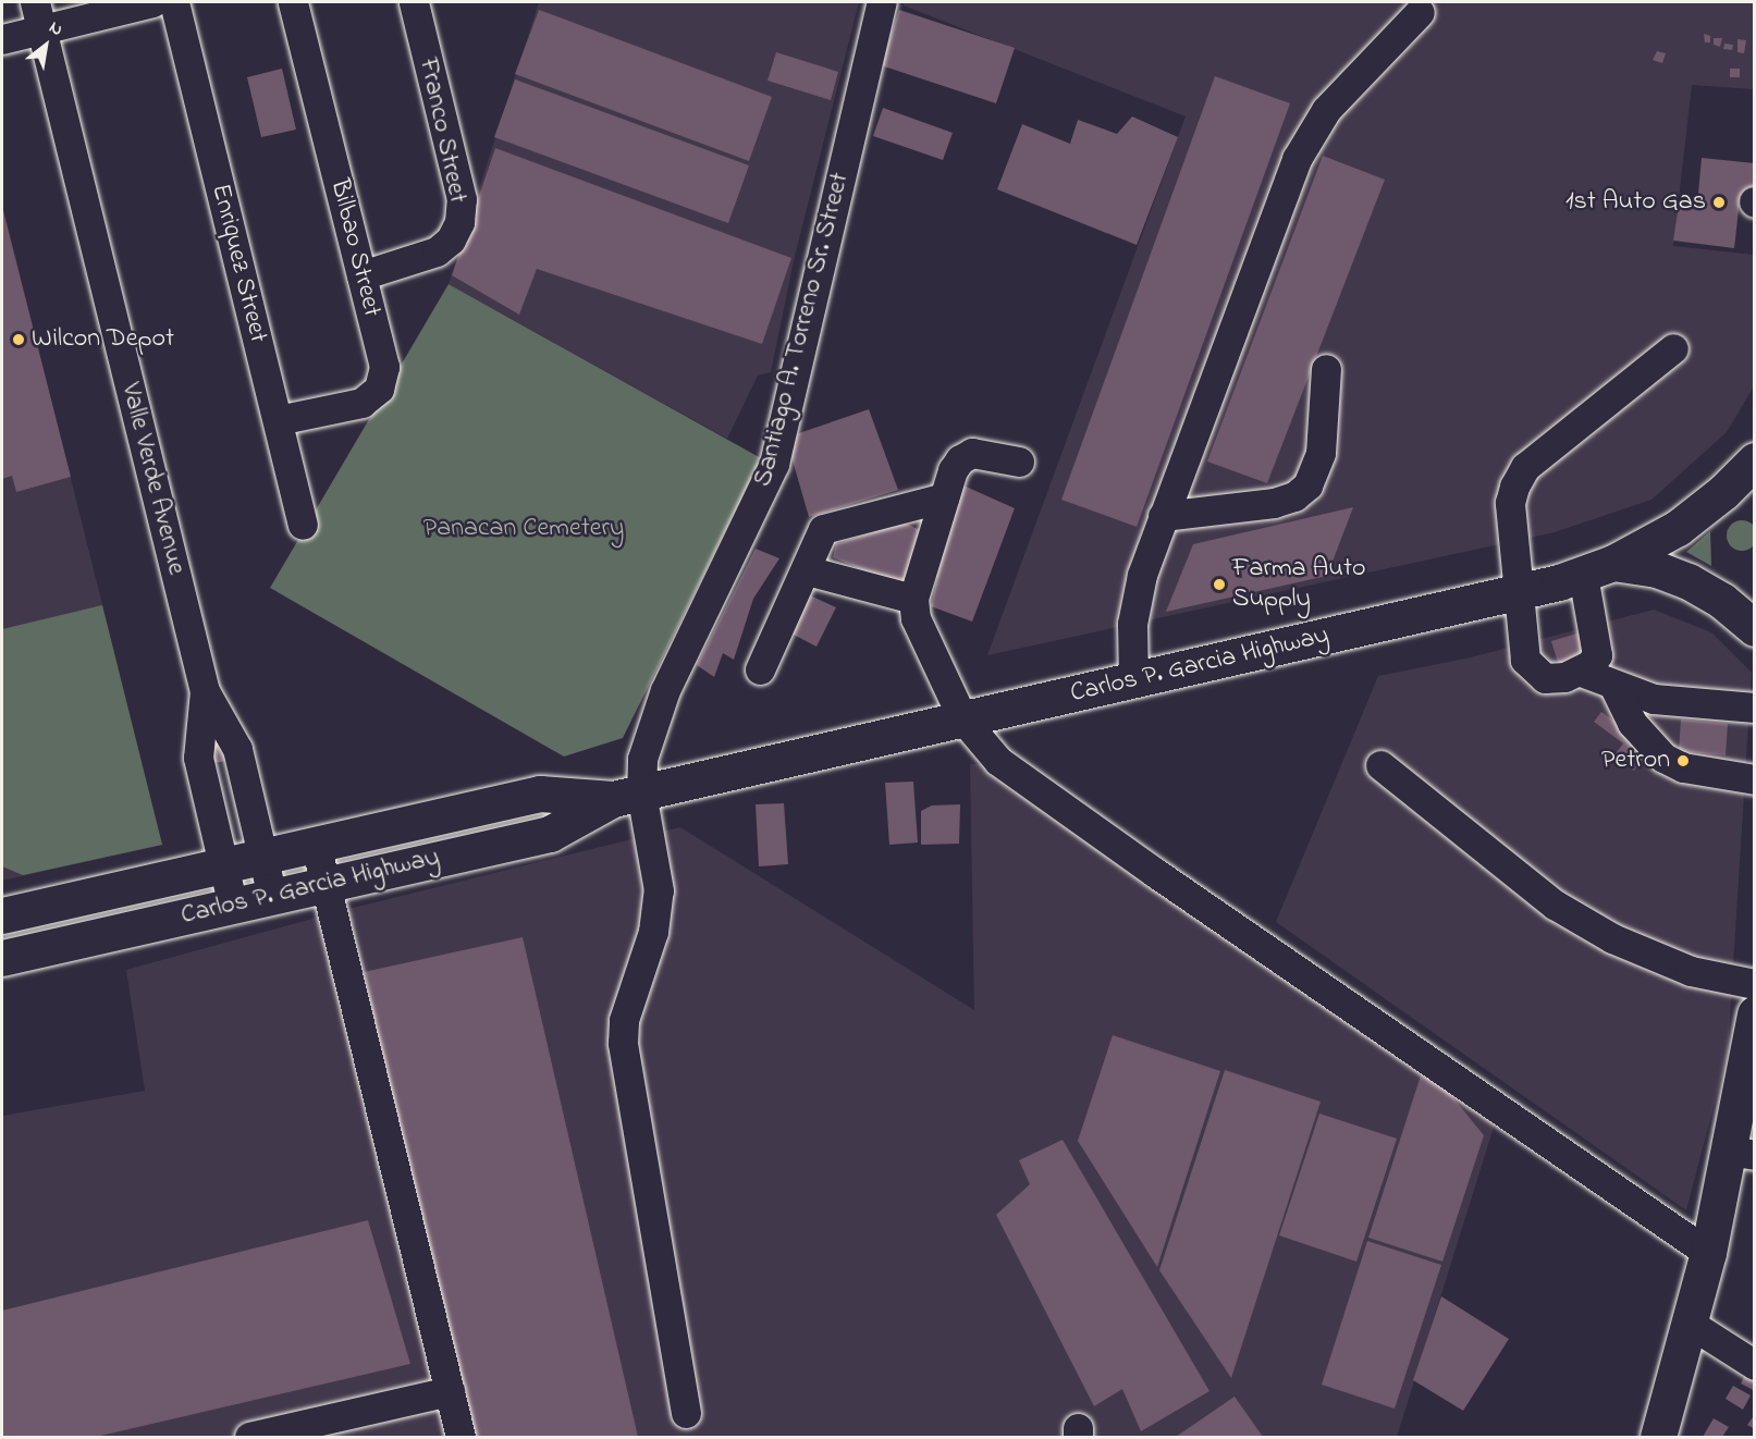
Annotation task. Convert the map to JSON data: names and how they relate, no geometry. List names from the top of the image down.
{
  "streets": {
    "main road": ["Carlos P. Garcia Highway"],
    "street": [
      "Franco Street",
      "Bilbao Street",
      "Enriquez Street",
      "Santiago A. Torreno Sr. Street",
      "Valle Verde Avenue"
    ]
  },
  "crossings": [
    ["Franco Street", "Bilbao Street"],
    ["Bilbao Street", "Enriquez Street"],
    ["Santiago A. Torreno Sr. Street", "Carlos P. Garcia Highway"],
    ["Valle Verde Avenue", "Carlos P. Garcia Highway"]
  ],
  "parks": ["Panacan Cemetery"],
  "places": [
    "1st Auto Gas",
    "Wilcon Depot",
    "Farma Auto Supply",
    "Petron"
  ],
  "north": "top right"
}
